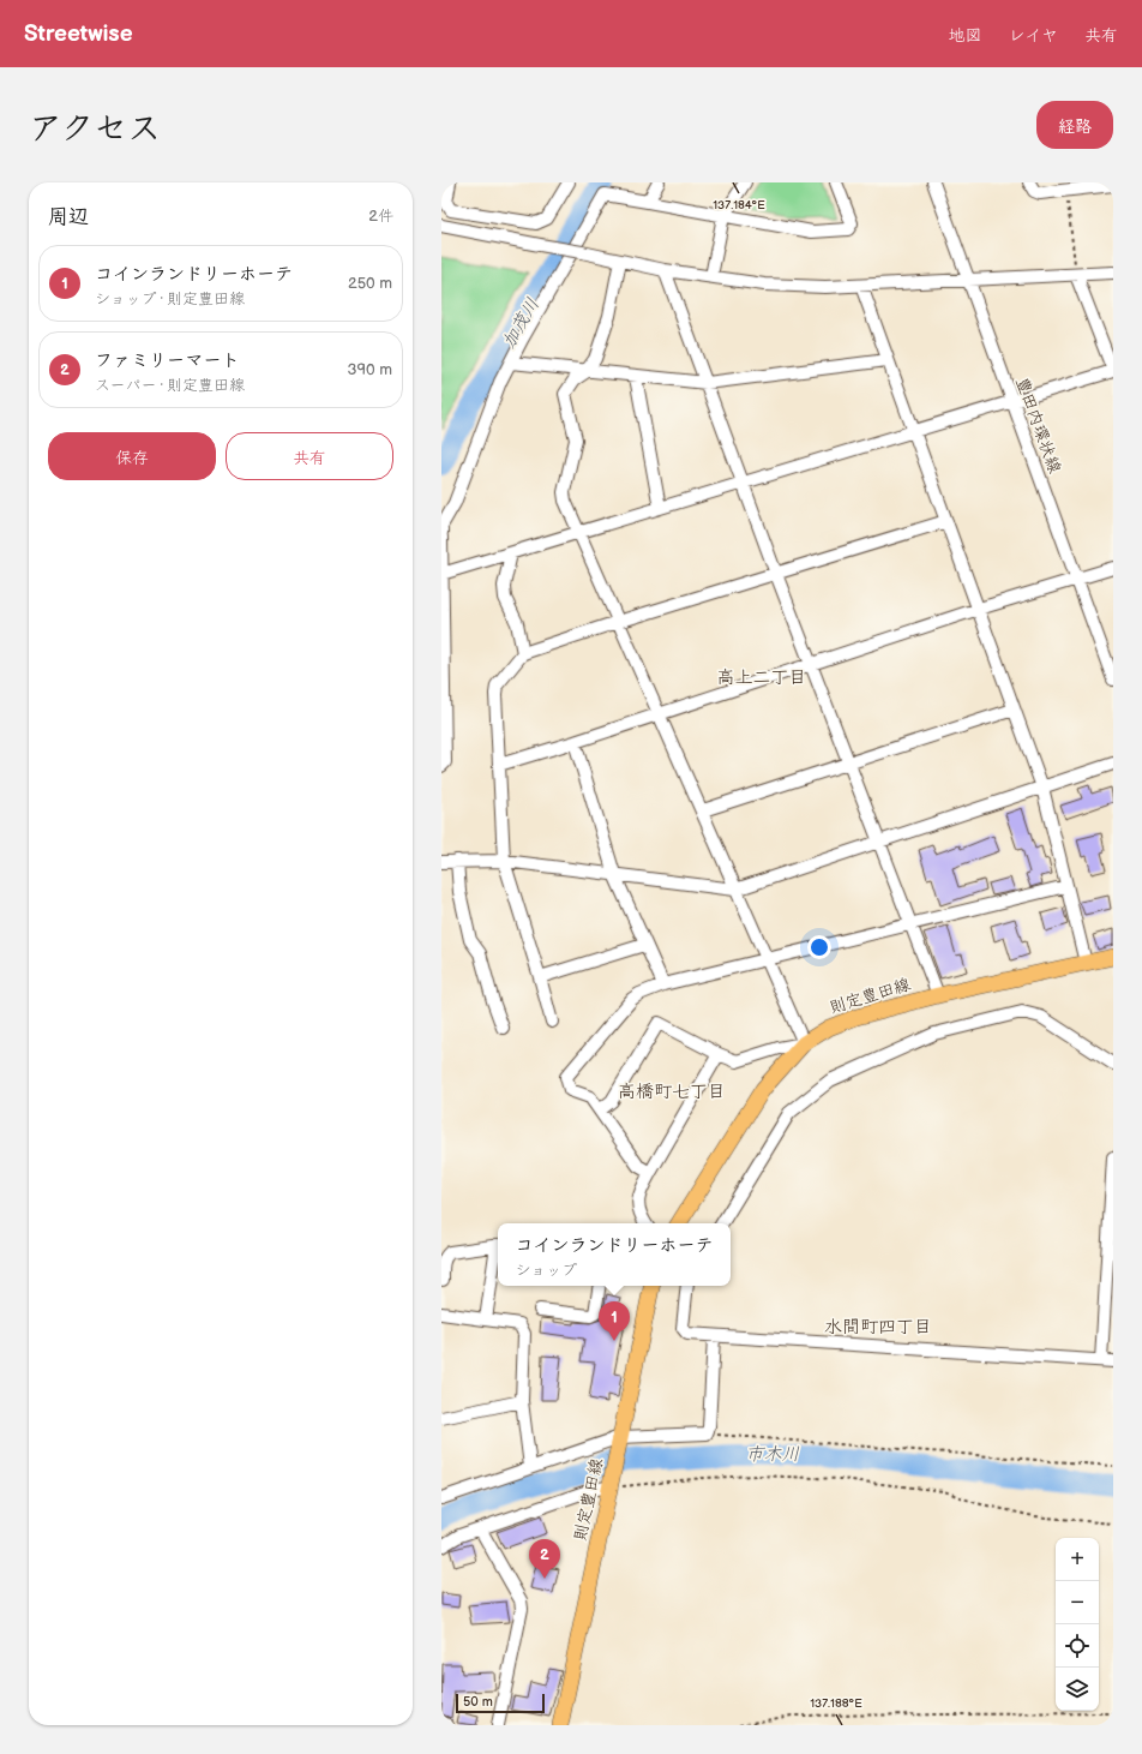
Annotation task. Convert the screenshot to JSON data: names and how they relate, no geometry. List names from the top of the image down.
{
  "streets": {
    "main road": ["則定豊田線"],
    "street": ["豊田内環状線"]
  },
  "districts": ["高上二丁目", "高橋町七丁目", "水間町四丁目"],
  "water": ["加茂川", "市木川"],
  "scale_bar": "50 m",
  "page": {
    "header": "Streetwise",
    "nav": ["地図", "レイヤ", "共有"],
    "title": "アクセス",
    "buttons": [
      "経路",
      ["保存", "共有"]
    ],
    "heading": ["周辺", "2件"],
    "list": [
      {
        "mark": "1",
        "name": "コインランドリーホーテ",
        "note": "ショップ · 則定豊田線",
        "value": "250 m"
      },
      {
        "mark": "2",
        "name": "ファミリーマート",
        "note": "スーパー · 則定豊田線",
        "value": "390 m"
      }
    ],
    "popup": ["コインランドリーホーテ", "ショップ"],
    "pins": ["1", "2"],
    "map_buttons": ["+", "−"],
    "scale": "50 m"
  },
  "coordinates": ["137.184°E", "137.188°E"]
}
